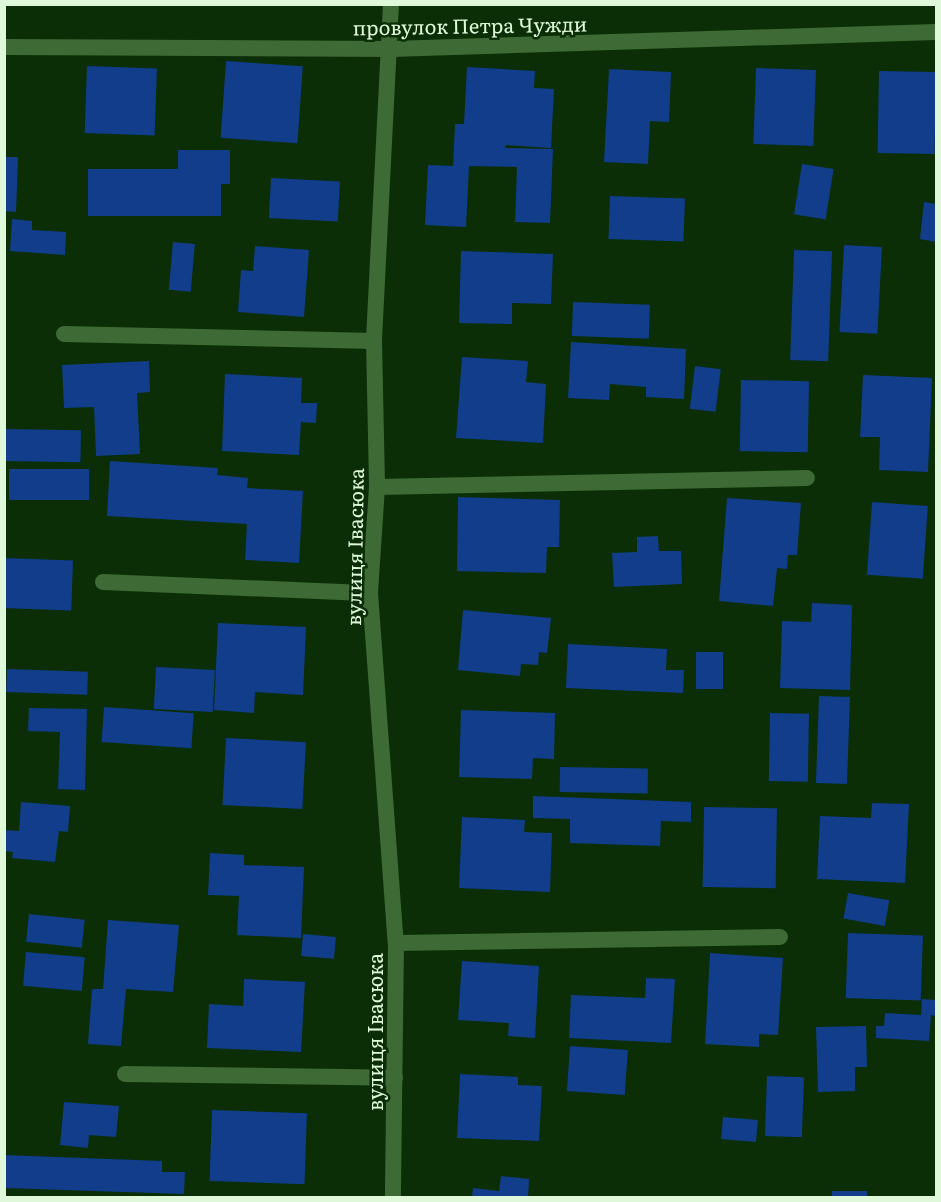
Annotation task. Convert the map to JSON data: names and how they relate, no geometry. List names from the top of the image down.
{
  "streets": {
    "street": ["провулок Петра Чужди", "вулиця Івасюка"]
  },
  "crossings": [
    ["провулок Петра Чужди", "вулиця Івасюка"]
  ]
}
